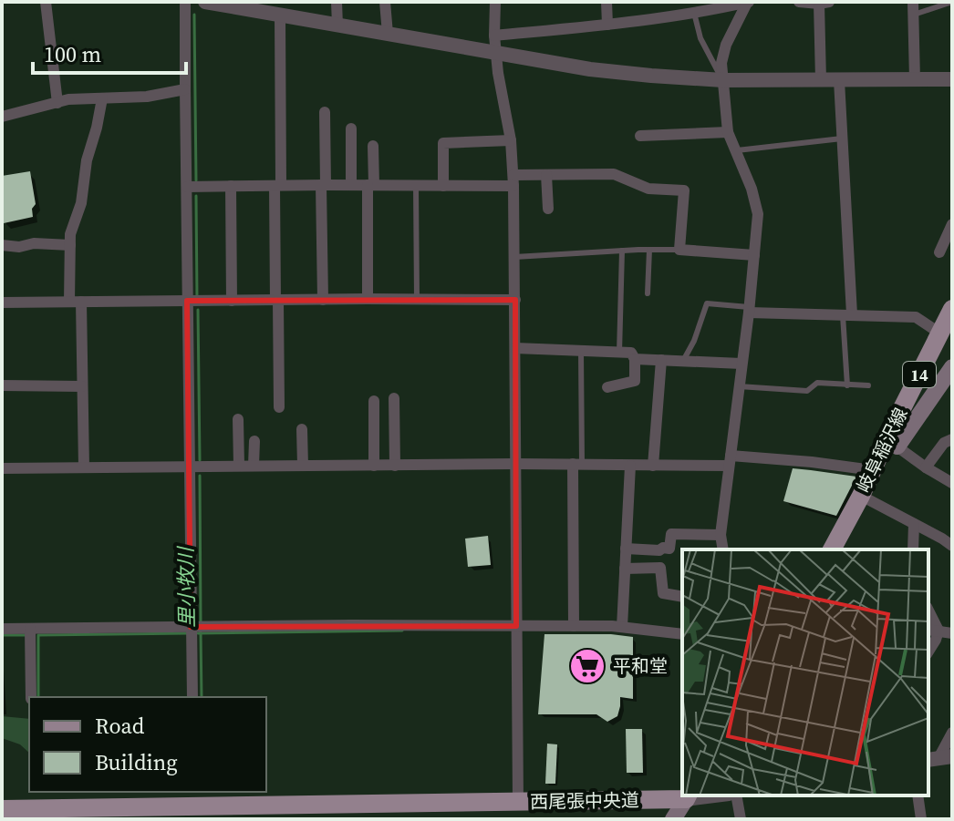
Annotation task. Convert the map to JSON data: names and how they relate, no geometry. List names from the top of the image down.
{
  "streets": {
    "main road": ["14", "岐阜稲沢線", "西尾張中央道"]
  },
  "water": ["里小牧川"],
  "places": {
    "supermarket": ["平和堂"]
  },
  "legend": ["Road", "Building"],
  "scale_bar": "100 m"
}
